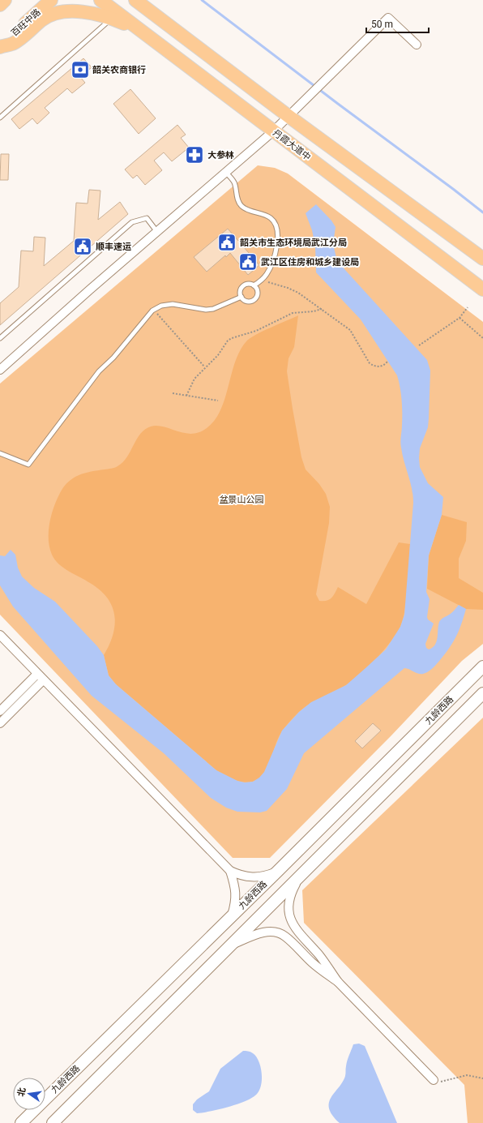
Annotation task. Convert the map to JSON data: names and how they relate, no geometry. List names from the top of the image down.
{
  "streets": {
    "main road": ["百旺中路", "丹霞大道中", "九龄西路"]
  },
  "parks": ["盆景山公园"],
  "places": {
    "bank": ["韶关农商银行"],
    "pharmacy": ["大参林"],
    "public building": ["韶关市生态环境局武江分局", "顺丰速运", "武江区住房和城乡建设局"]
  },
  "scale_bar": "50 m",
  "north": "left"
}
